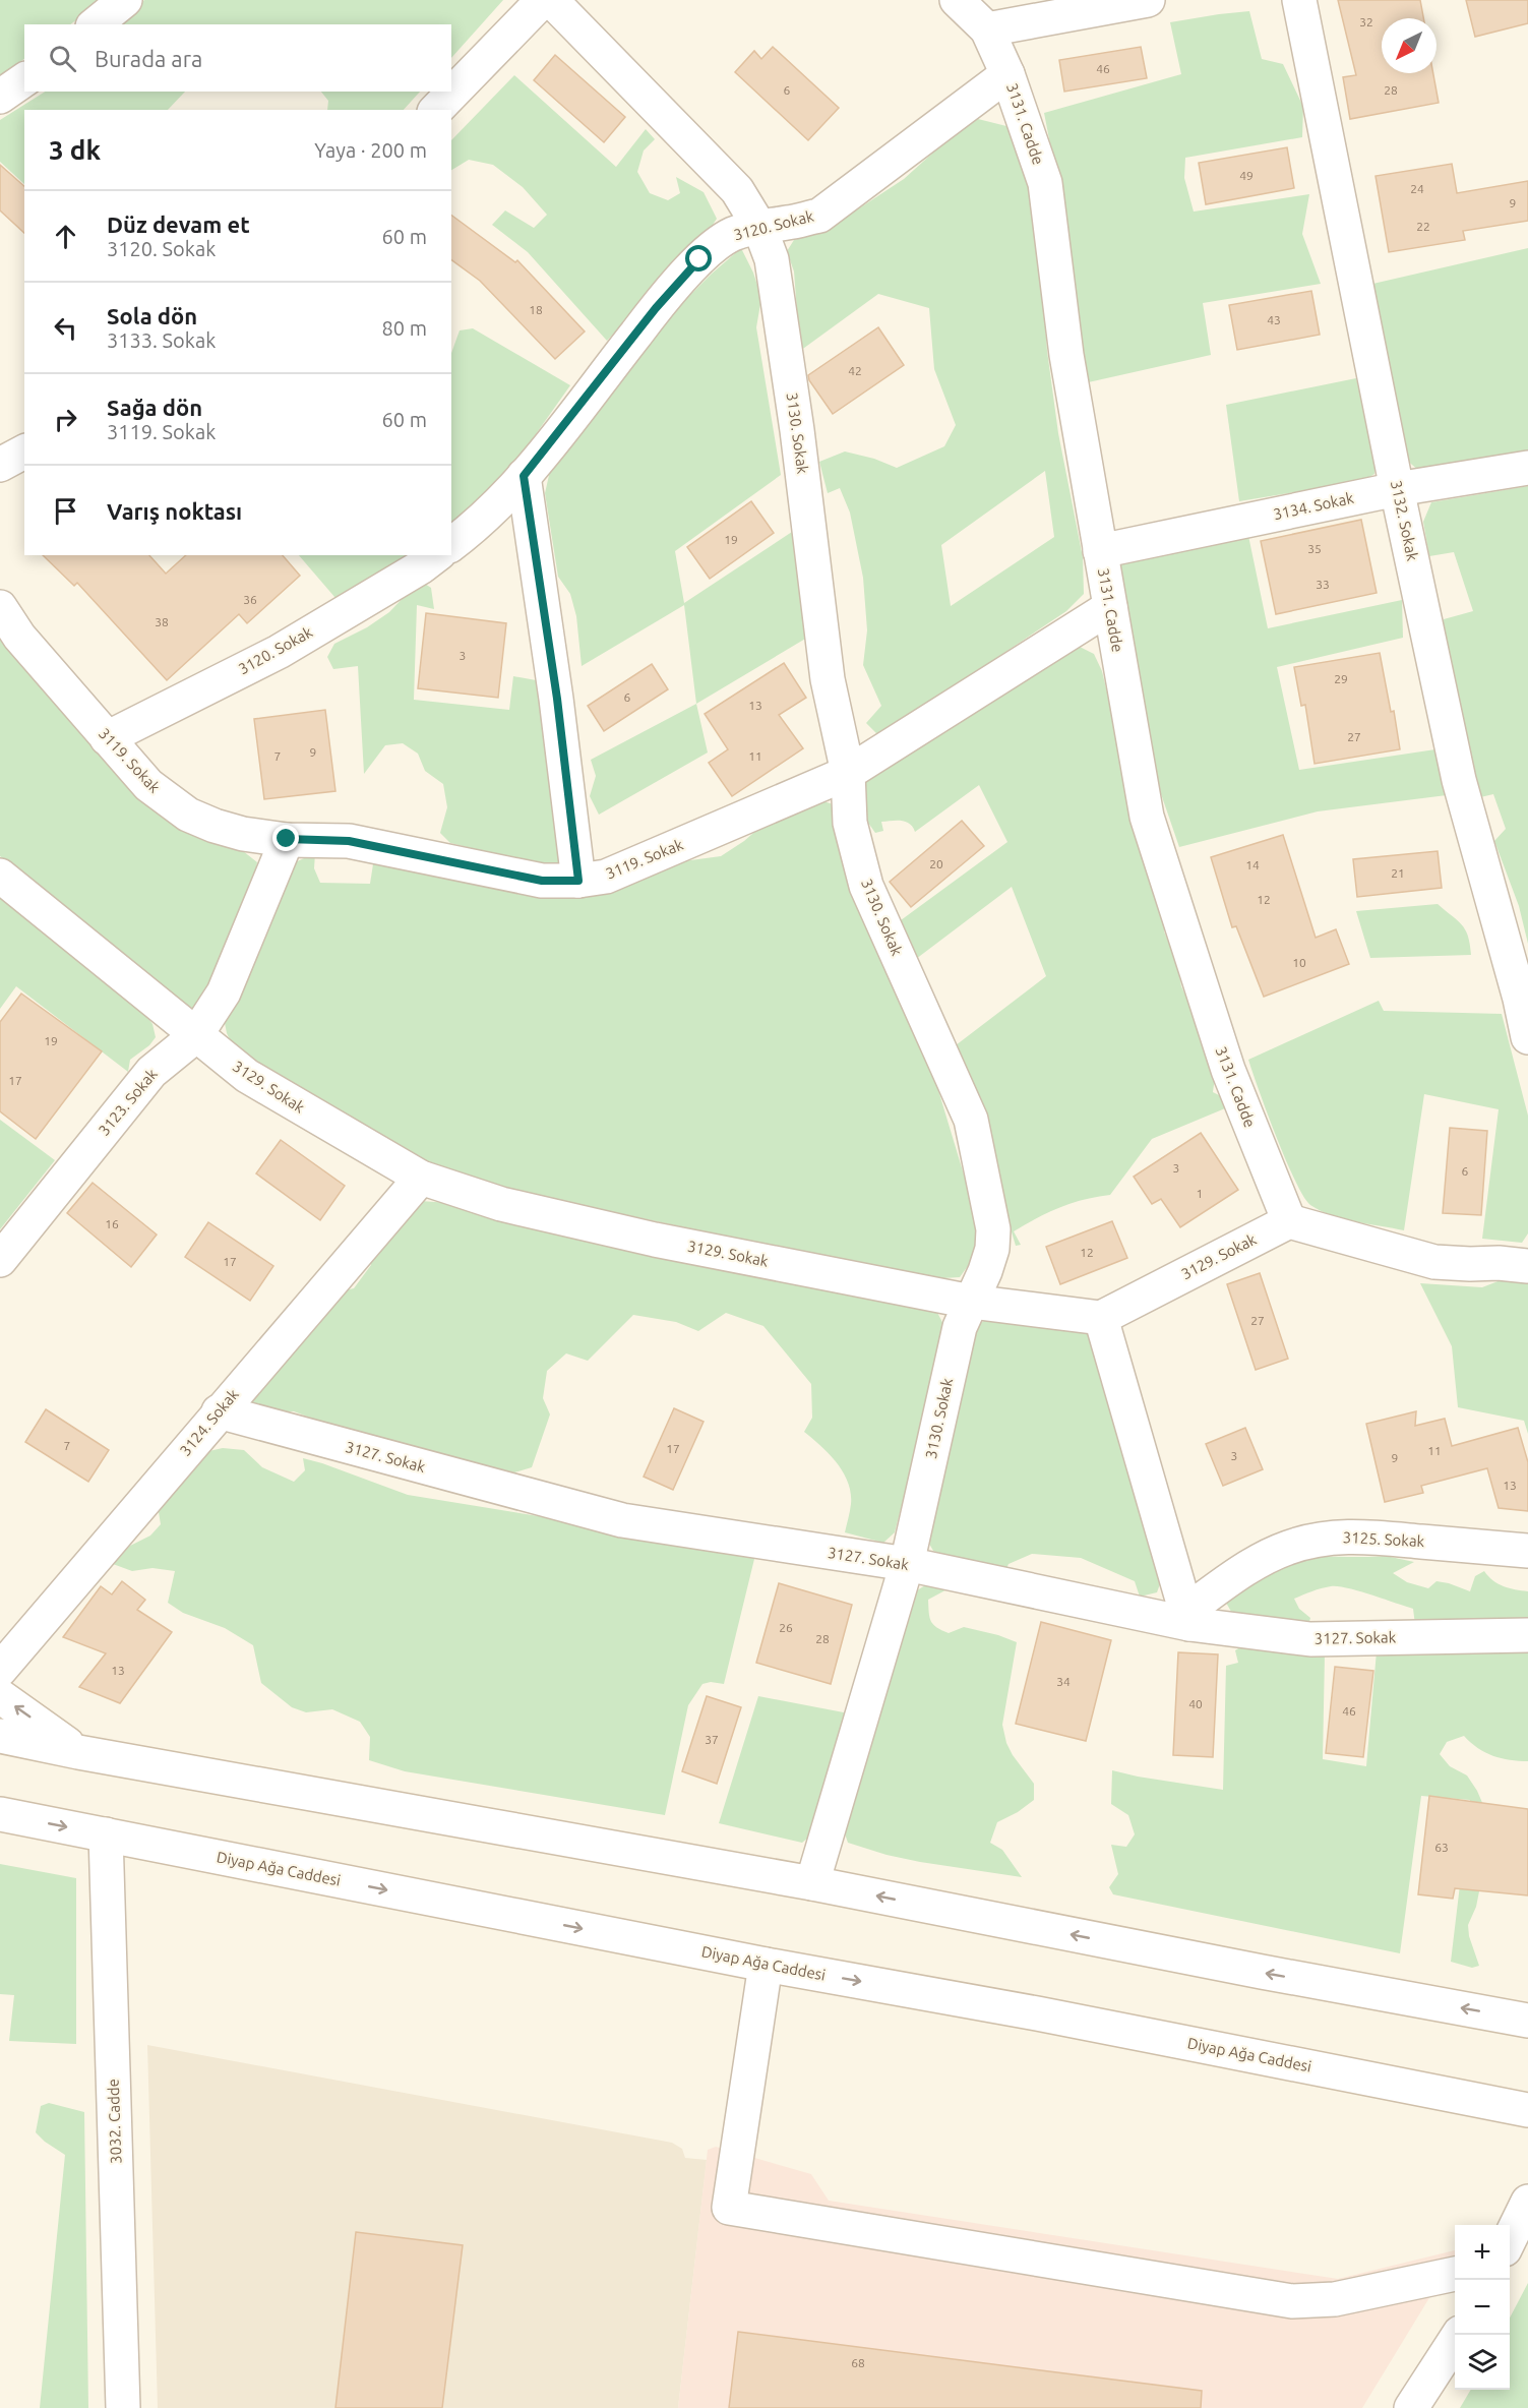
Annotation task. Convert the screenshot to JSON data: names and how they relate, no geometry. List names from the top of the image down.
{
  "streets": {
    "street": [
      "3131. Cadde",
      "3120. Sokak",
      "3130. Sokak",
      "3134. Sokak",
      "3132. Sokak",
      "3119. Sokak",
      "3129. Sokak",
      "3123. Sokak",
      "3124. Sokak",
      "3127. Sokak",
      "3125. Sokak",
      "Diyap Ağa Caddesi",
      "3032. Cadde"
    ]
  },
  "crossings": [
    ["3131. Cadde", "3120. Sokak"],
    ["3131. Cadde", "3134. Sokak"],
    ["3131. Cadde", "3119. Sokak"],
    ["3131. Cadde", "3129. Sokak"],
    ["3120. Sokak", "3130. Sokak"],
    ["3120. Sokak", "3119. Sokak"],
    ["3130. Sokak", "3119. Sokak"],
    ["3130. Sokak", "3129. Sokak"],
    ["3130. Sokak", "3127. Sokak"],
    ["3134. Sokak", "3132. Sokak"],
    ["3119. Sokak", "3123. Sokak"],
    ["3129. Sokak", "3123. Sokak"],
    ["3129. Sokak", "3124. Sokak"],
    ["3124. Sokak", "3127. Sokak"],
    ["3127. Sokak", "3125. Sokak"],
    ["Diyap Ağa Caddesi", "3032. Cadde"]
  ],
  "house_numbers": [
    "32",
    "46",
    "6",
    "28",
    "49",
    "24",
    "9",
    "22",
    "18",
    "43",
    "42",
    "19",
    "35",
    "33",
    "36",
    "38",
    "3",
    "29",
    "6",
    "13",
    "27",
    "9",
    "7",
    "11",
    "20",
    "14",
    "21",
    "12",
    "10",
    "19",
    "17",
    "3",
    "6",
    "1",
    "16",
    "12",
    "17",
    "27",
    "7",
    "17",
    "11",
    "3",
    "9",
    "13",
    "26",
    "28",
    "13",
    "34",
    "40",
    "46",
    "37",
    "63",
    "68"
  ],
  "north": "bottom left",
  "page": {
    "search": "Burada ara",
    "heading": ["3 dk", "Yaya · 200 m"],
    "list": [
      ["Düz devam et", "3120. Sokak", "60 m"],
      ["Sola dön", "3133. Sokak", "80 m"],
      ["Sağa dön", "3119. Sokak", "60 m"],
      "Varış noktası"
    ],
    "map_buttons": ["+", "−"]
  }
}
